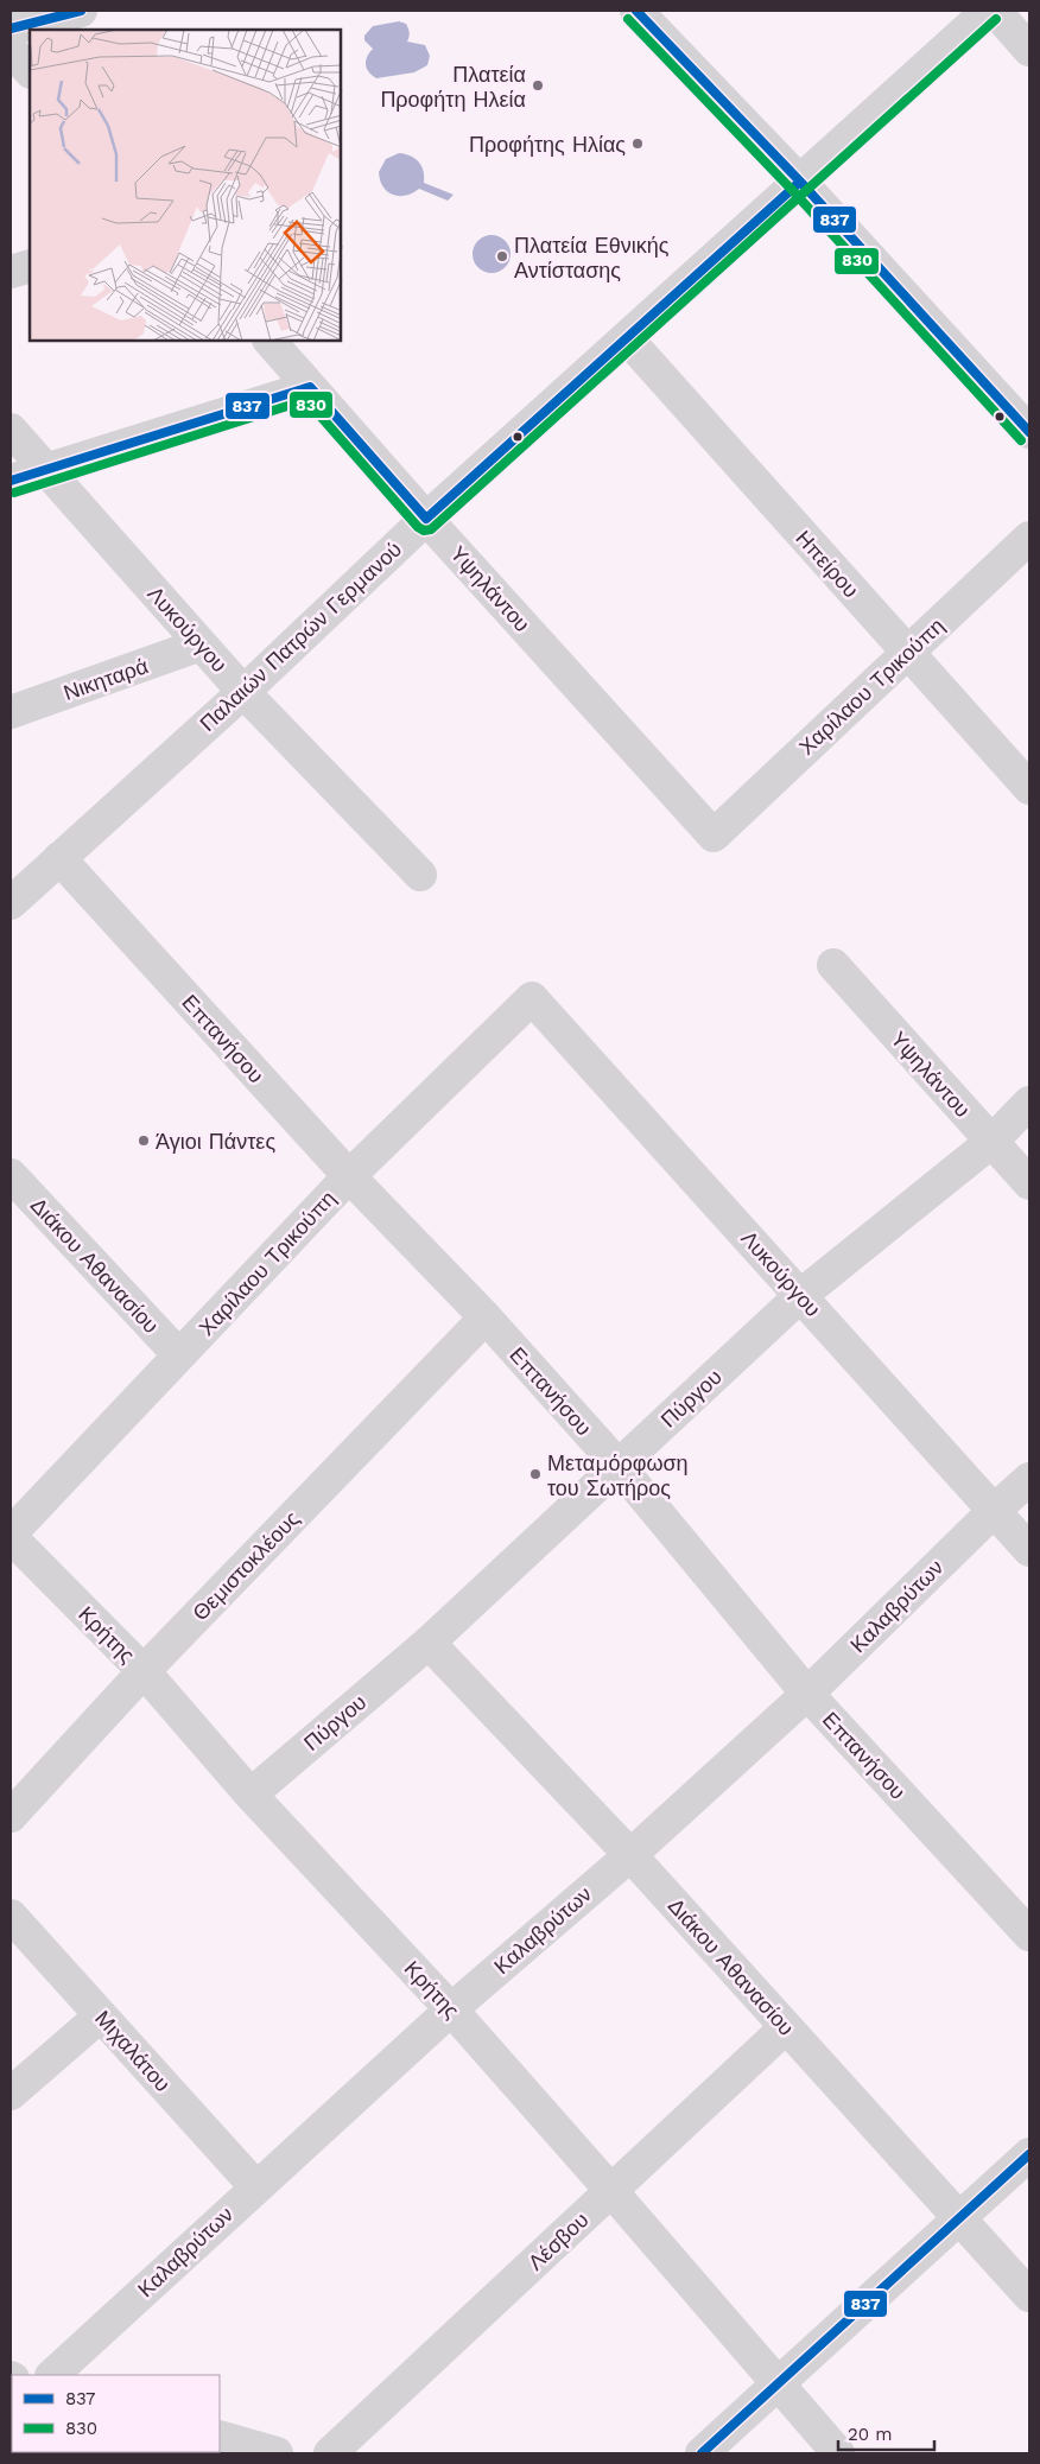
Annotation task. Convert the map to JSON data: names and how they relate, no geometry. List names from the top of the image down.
{
  "streets": {
    "street": [
      "Ηπείρου",
      "Υψηλάντου",
      "Λυκούργου",
      "Παλαιών Πατρών Γερμανού",
      "Νικηταρά",
      "Χαρίλαου Τρικούπη",
      "Επτανήσου",
      "Διάκου Αθανασίου",
      "Πύργου",
      "Θεμιστοκλέους",
      "Καλαβρύτων",
      "Κρήτης",
      "Μιχαλάτου",
      "Λέσβου"
    ]
  },
  "crossings": [
    ["Ηπείρου", "Παλαιών Πατρών Γερμανού"],
    ["Ηπείρου", "Χαρίλαου Τρικούπη"],
    ["Υψηλάντου", "Παλαιών Πατρών Γερμανού"],
    ["Υψηλάντου", "Χαρίλαου Τρικούπη"],
    ["Υψηλάντου", "Πύργου"],
    ["Λυκούργου", "Παλαιών Πατρών Γερμανού"],
    ["Λυκούργου", "Νικηταρά"],
    ["Λυκούργου", "Χαρίλαου Τρικούπη"],
    ["Λυκούργου", "Πύργου"],
    ["Λυκούργου", "Καλαβρύτων"],
    ["Παλαιών Πατρών Γερμανού", "Επτανήσου"],
    ["Χαρίλαου Τρικούπη", "Επτανήσου"],
    ["Χαρίλαου Τρικούπη", "Διάκου Αθανασίου"],
    ["Χαρίλαου Τρικούπη", "Κρήτης"],
    ["Επτανήσου", "Πύργου"],
    ["Επτανήσου", "Θεμιστοκλέους"],
    ["Επτανήσου", "Καλαβρύτων"],
    ["Διάκου Αθανασίου", "Πύργου"],
    ["Διάκου Αθανασίου", "Καλαβρύτων"],
    ["Διάκου Αθανασίου", "Λέσβου"],
    ["Πύργου", "Κρήτης"],
    ["Θεμιστοκλέους", "Κρήτης"],
    ["Καλαβρύτων", "Κρήτης"],
    ["Καλαβρύτων", "Μιχαλάτου"],
    ["Κρήτης", "Λέσβου"]
  ],
  "places": [
    "Πλατεία Προφήτη Ηλεία",
    "Προφήτης Ηλίας",
    "Πλατεία Εθνικής Αντίστασης",
    "Άγιοι Πάντες",
    "Μεταμόρφωση του Σωτήρος"
  ],
  "lines": ["transit line 837", "transit line 830"],
  "legend": ["837", "830"],
  "scale_bar": "20 m"
}
